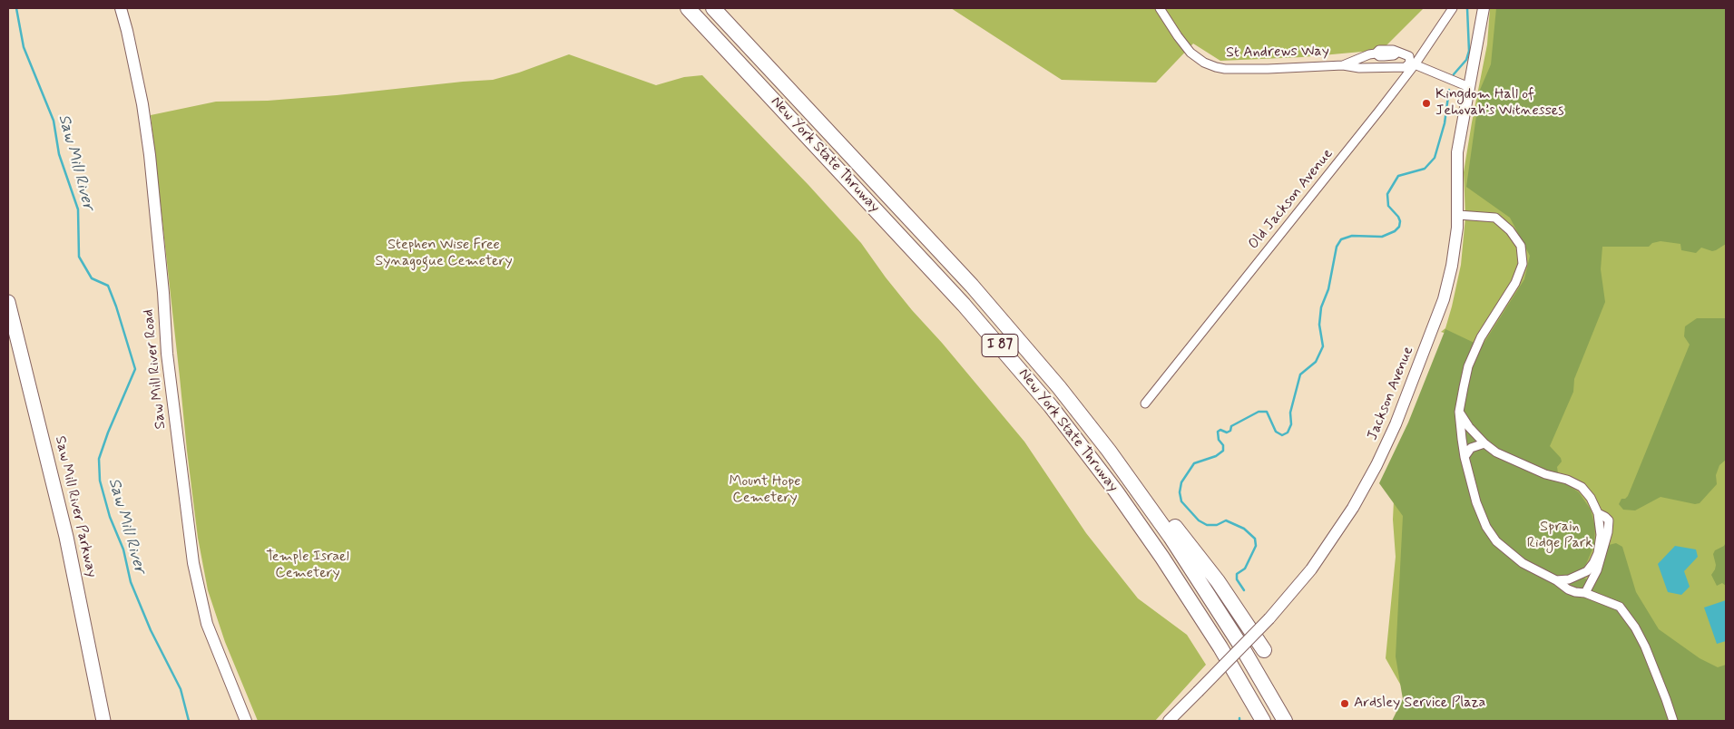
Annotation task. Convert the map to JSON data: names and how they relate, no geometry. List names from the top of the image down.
{
  "streets": {
    "highway": ["New York State Thruway", "I 87", "Saw Mill River Parkway"],
    "main road": ["Saw Mill River Road", "Jackson Avenue"],
    "street": ["St Andrews Way", "Old Jackson Avenue"]
  },
  "crossings": [
    ["St Andrews Way", "Old Jackson Avenue"]
  ],
  "water": ["Saw Mill River"],
  "parks": [
    "Stephen Wise Free Synagogue Cemetery",
    "Mount Hope Cemetery",
    "Sprain Ridge Park",
    "Temple Israel Cemetery"
  ],
  "places": ["Kingdom Hall of Jehovah’s Witnesses", "Ardsley Service Plaza"]
}
